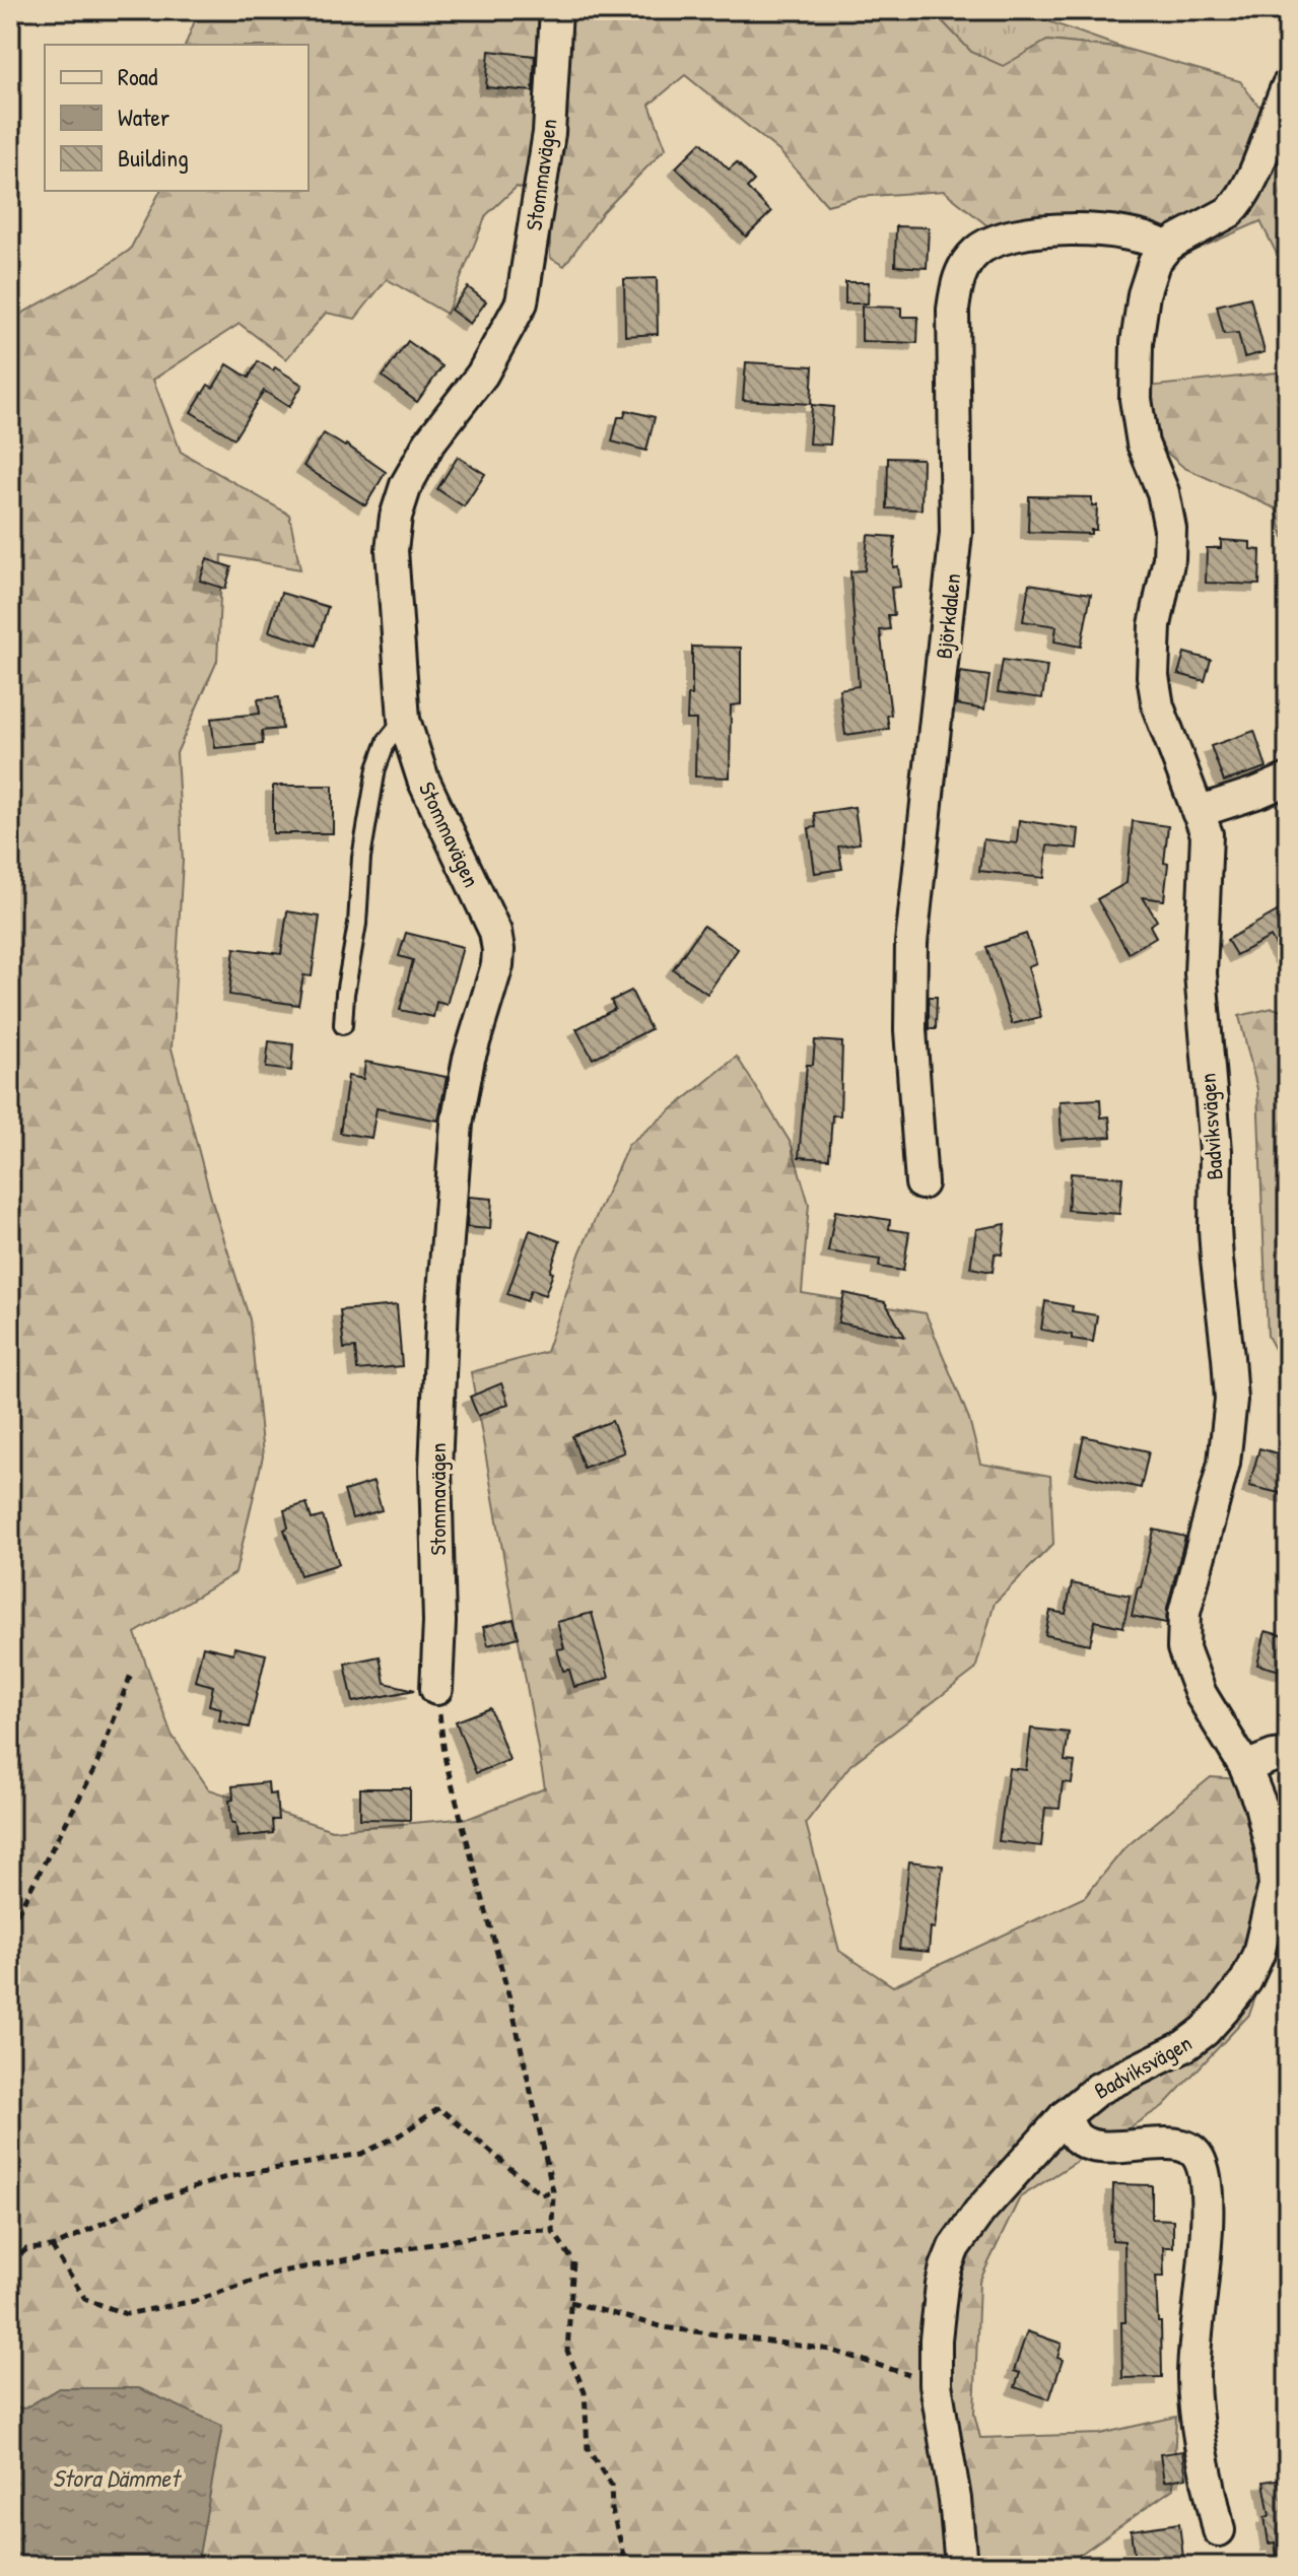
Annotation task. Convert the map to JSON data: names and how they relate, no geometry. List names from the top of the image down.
{
  "streets": {
    "street": ["Stommavägen", "Björkdalen", "Badviksvägen"]
  },
  "crossings": [
    ["Björkdalen", "Badviksvägen"]
  ],
  "water": ["Stora Dämmet"],
  "legend": ["Road", "Water", "Building"]
}
